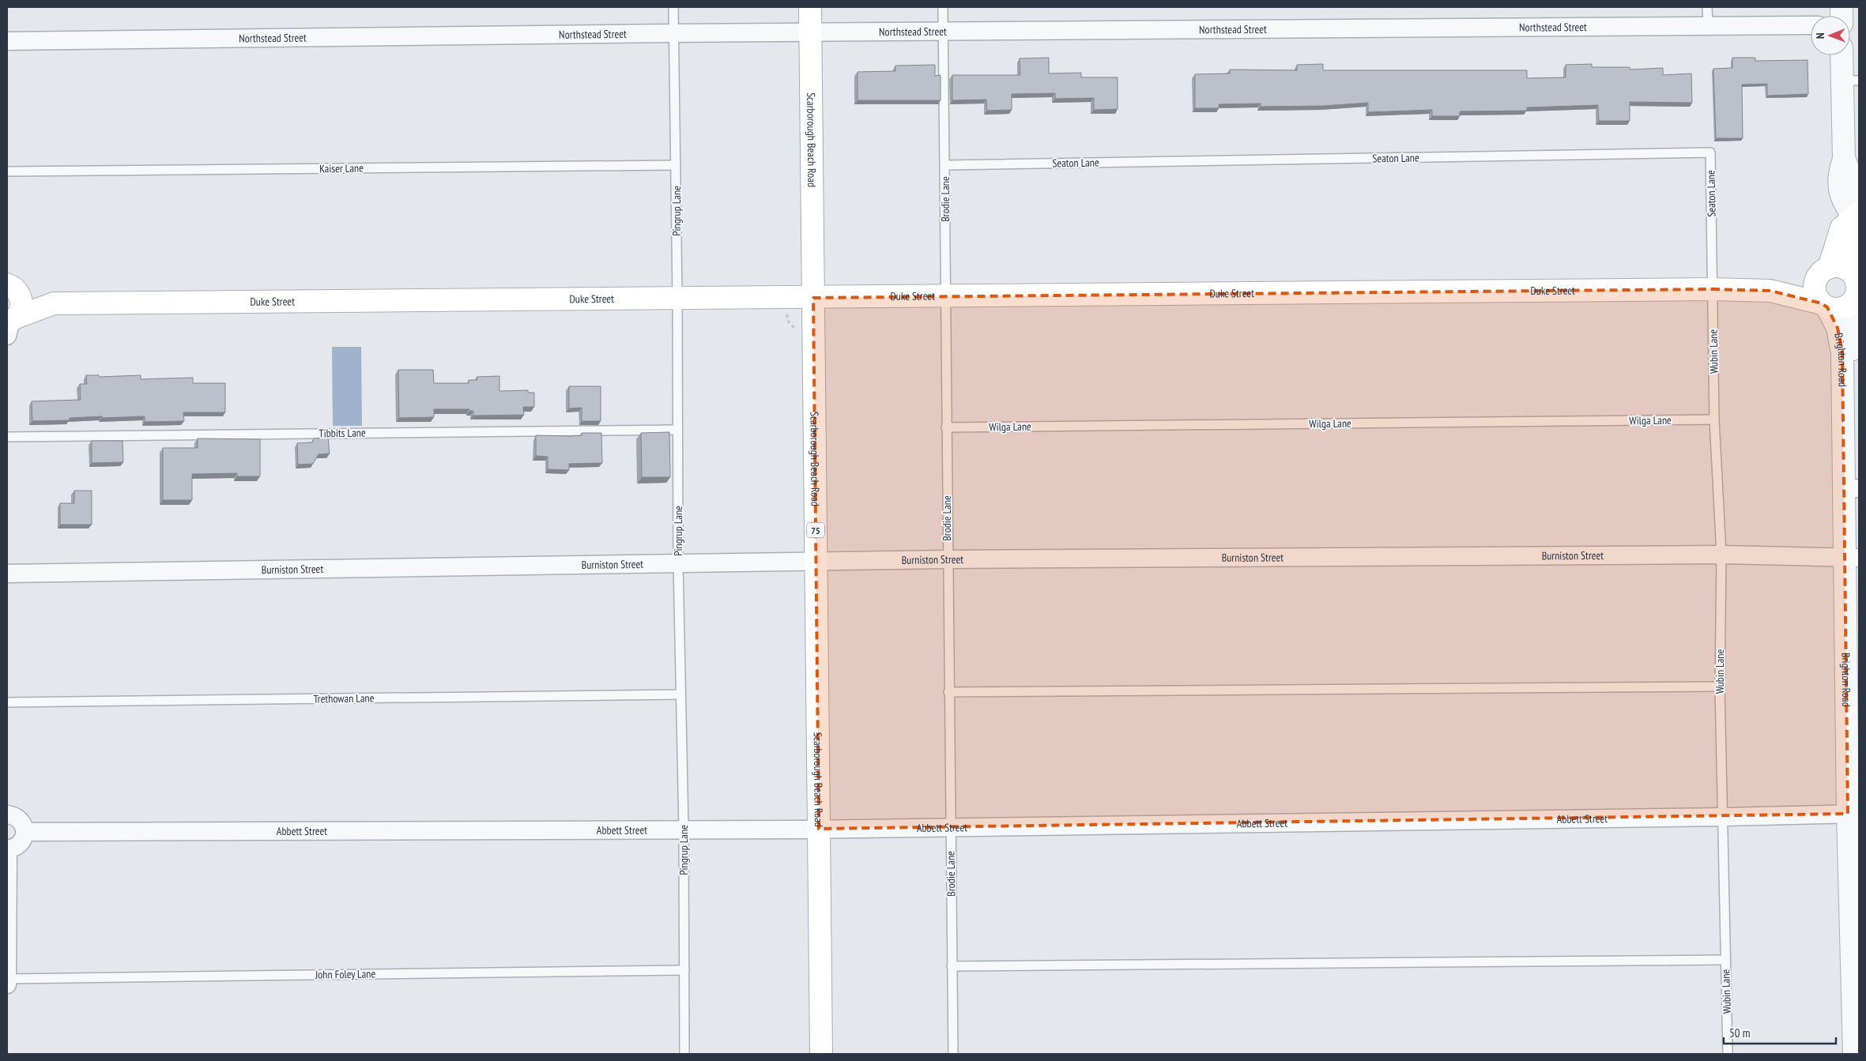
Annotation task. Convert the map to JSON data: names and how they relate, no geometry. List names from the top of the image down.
{
  "streets": {
    "main road": ["Scarborough Beach Road", "Duke Street", "75"],
    "street": [
      "Northstead Street",
      "Brighton Road",
      "Burniston Street",
      "Abbett Street"
    ],
    "lane": [
      "Seaton Lane",
      "Kaiser Lane",
      "Brodie Lane",
      "Pingrup Lane",
      "Wubin Lane",
      "Wilga Lane",
      "Tibbits Lane",
      "Trethowan Lane",
      "John Foley Lane"
    ]
  },
  "crossings": [
    ["Northstead Street", "Scarborough Beach Road"],
    ["Northstead Street", "Brodie Lane"],
    ["Northstead Street", "Pingrup Lane"],
    ["Scarborough Beach Road", "Duke Street"],
    ["Scarborough Beach Road", "Burniston Street"],
    ["Scarborough Beach Road", "Abbett Street"],
    ["Seaton Lane", "Brodie Lane"],
    ["Seaton Lane", "Duke Street"],
    ["Seaton Lane", "Wubin Lane"],
    ["Kaiser Lane", "Pingrup Lane"],
    ["Brodie Lane", "Duke Street"],
    ["Brodie Lane", "Wilga Lane"],
    ["Brodie Lane", "Burniston Street"],
    ["Brodie Lane", "Abbett Street"],
    ["Pingrup Lane", "Duke Street"],
    ["Pingrup Lane", "Tibbits Lane"],
    ["Pingrup Lane", "Burniston Street"],
    ["Pingrup Lane", "Trethowan Lane"],
    ["Pingrup Lane", "Abbett Street"],
    ["Pingrup Lane", "John Foley Lane"],
    ["Duke Street", "Wubin Lane"],
    ["Duke Street", "Brighton Road"],
    ["Wubin Lane", "Wilga Lane"],
    ["Wubin Lane", "Burniston Street"],
    ["Wubin Lane", "Abbett Street"],
    ["Brighton Road", "Burniston Street"],
    ["Brighton Road", "Abbett Street"]
  ],
  "scale_bar": "50 m",
  "north": "left"
}
